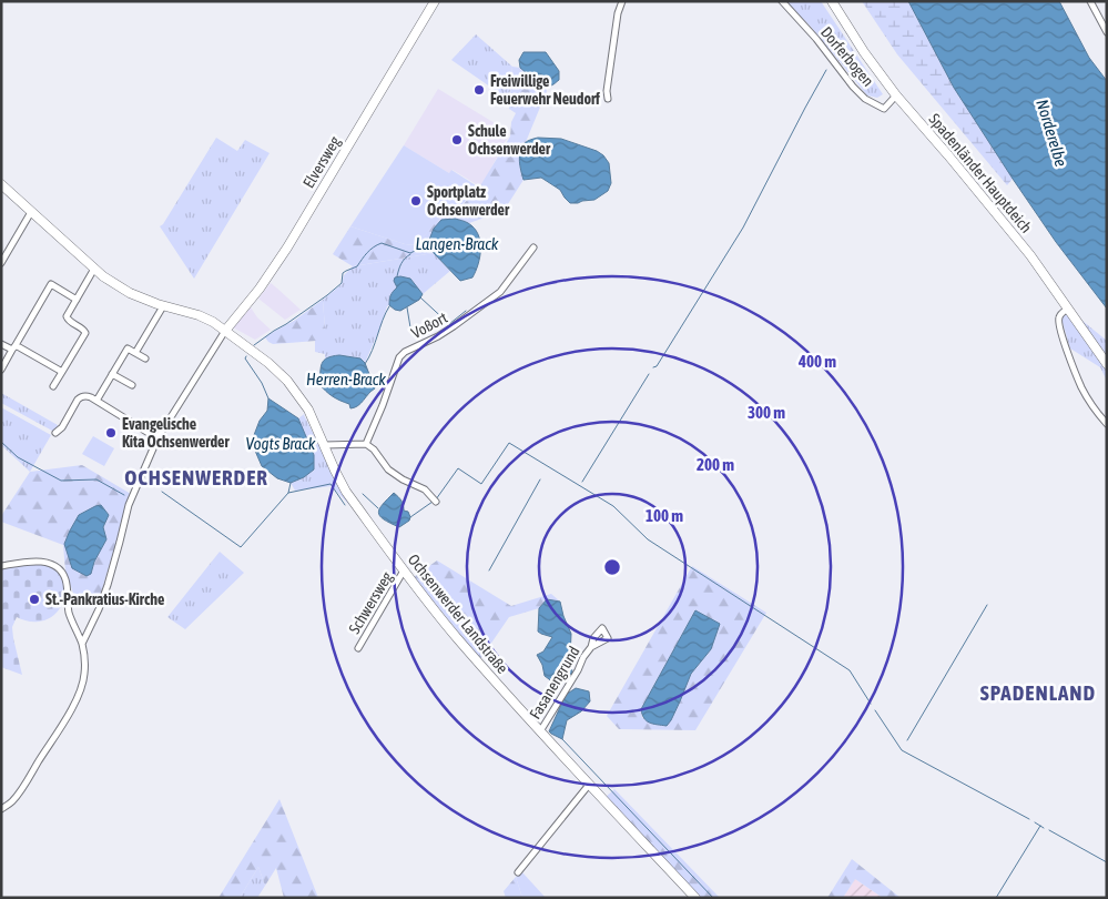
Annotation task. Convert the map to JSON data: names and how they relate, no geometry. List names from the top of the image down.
{
  "streets": {
    "street": [
      "Dorferbogen",
      "Elversweg",
      "Spadenländer Hauptdeich",
      "Voßort",
      "Schwersweg",
      "Ochsenwerder Landstraße",
      "Fasanengrund"
    ]
  },
  "crossings": [
    ["Dorferbogen", "Spadenländer Hauptdeich"],
    ["Elversweg", "Ochsenwerder Landstraße"],
    ["Schwersweg", "Ochsenwerder Landstraße"],
    ["Ochsenwerder Landstraße", "Fasanengrund"]
  ],
  "districts": ["OCHSENWERDER", "SPADENLAND"],
  "water": [
    "Norderelbe",
    "Langen-Brack",
    "Herren-Brack",
    "Vogts Brack"
  ],
  "places": [
    "Freiwillige Feuerwehr Neudorf",
    "Schule Ochsenwerder",
    "Sportplatz Ochsenwerder",
    "Evangelische Kita Ochsenwerder",
    "St.-Pankratius-Kirche"
  ],
  "rings": [
    "400 m",
    "300 m",
    "200 m",
    "100 m"
  ]
}
